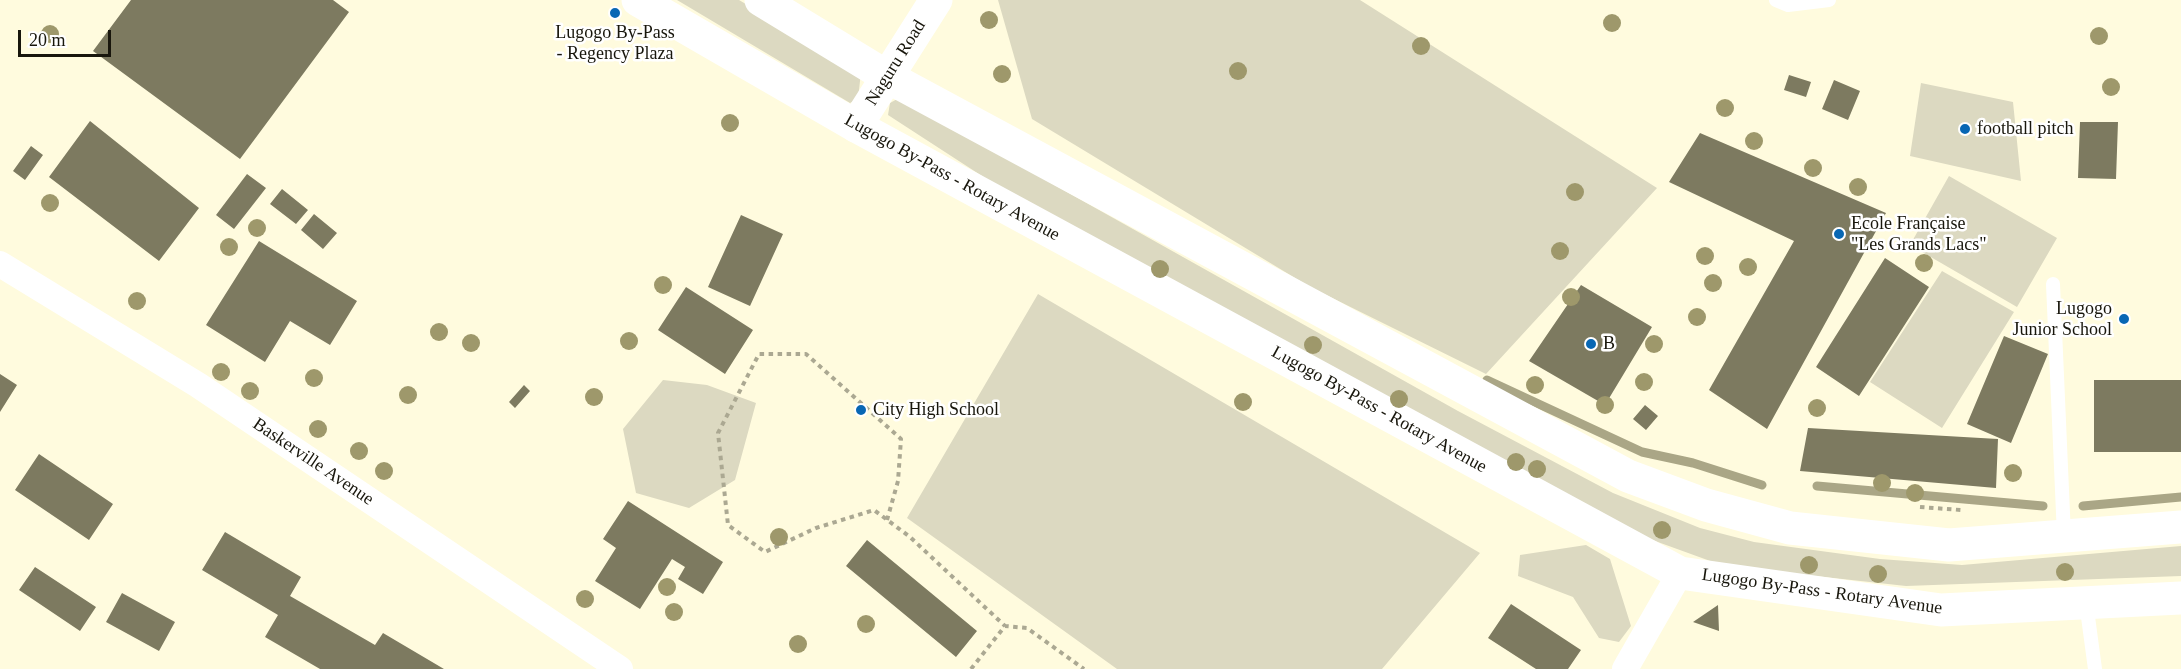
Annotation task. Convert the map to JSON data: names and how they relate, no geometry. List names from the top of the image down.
{
  "streets": {
    "main road": ["Naguru Road", "Lugogo By-Pass - Rotary Avenue"],
    "street": ["Baskerville Avenue"]
  },
  "crossings": [
    ["Naguru Road", "Lugogo By-Pass - Rotary Avenue"]
  ],
  "places": [
    "Lugogo By-Pass - Regency Plaza",
    "football pitch",
    "Ecole Française \"Les Grands Lacs\"",
    "Lugogo Junior School",
    "B",
    "City High School"
  ],
  "scale_bar": "20 m"
}
